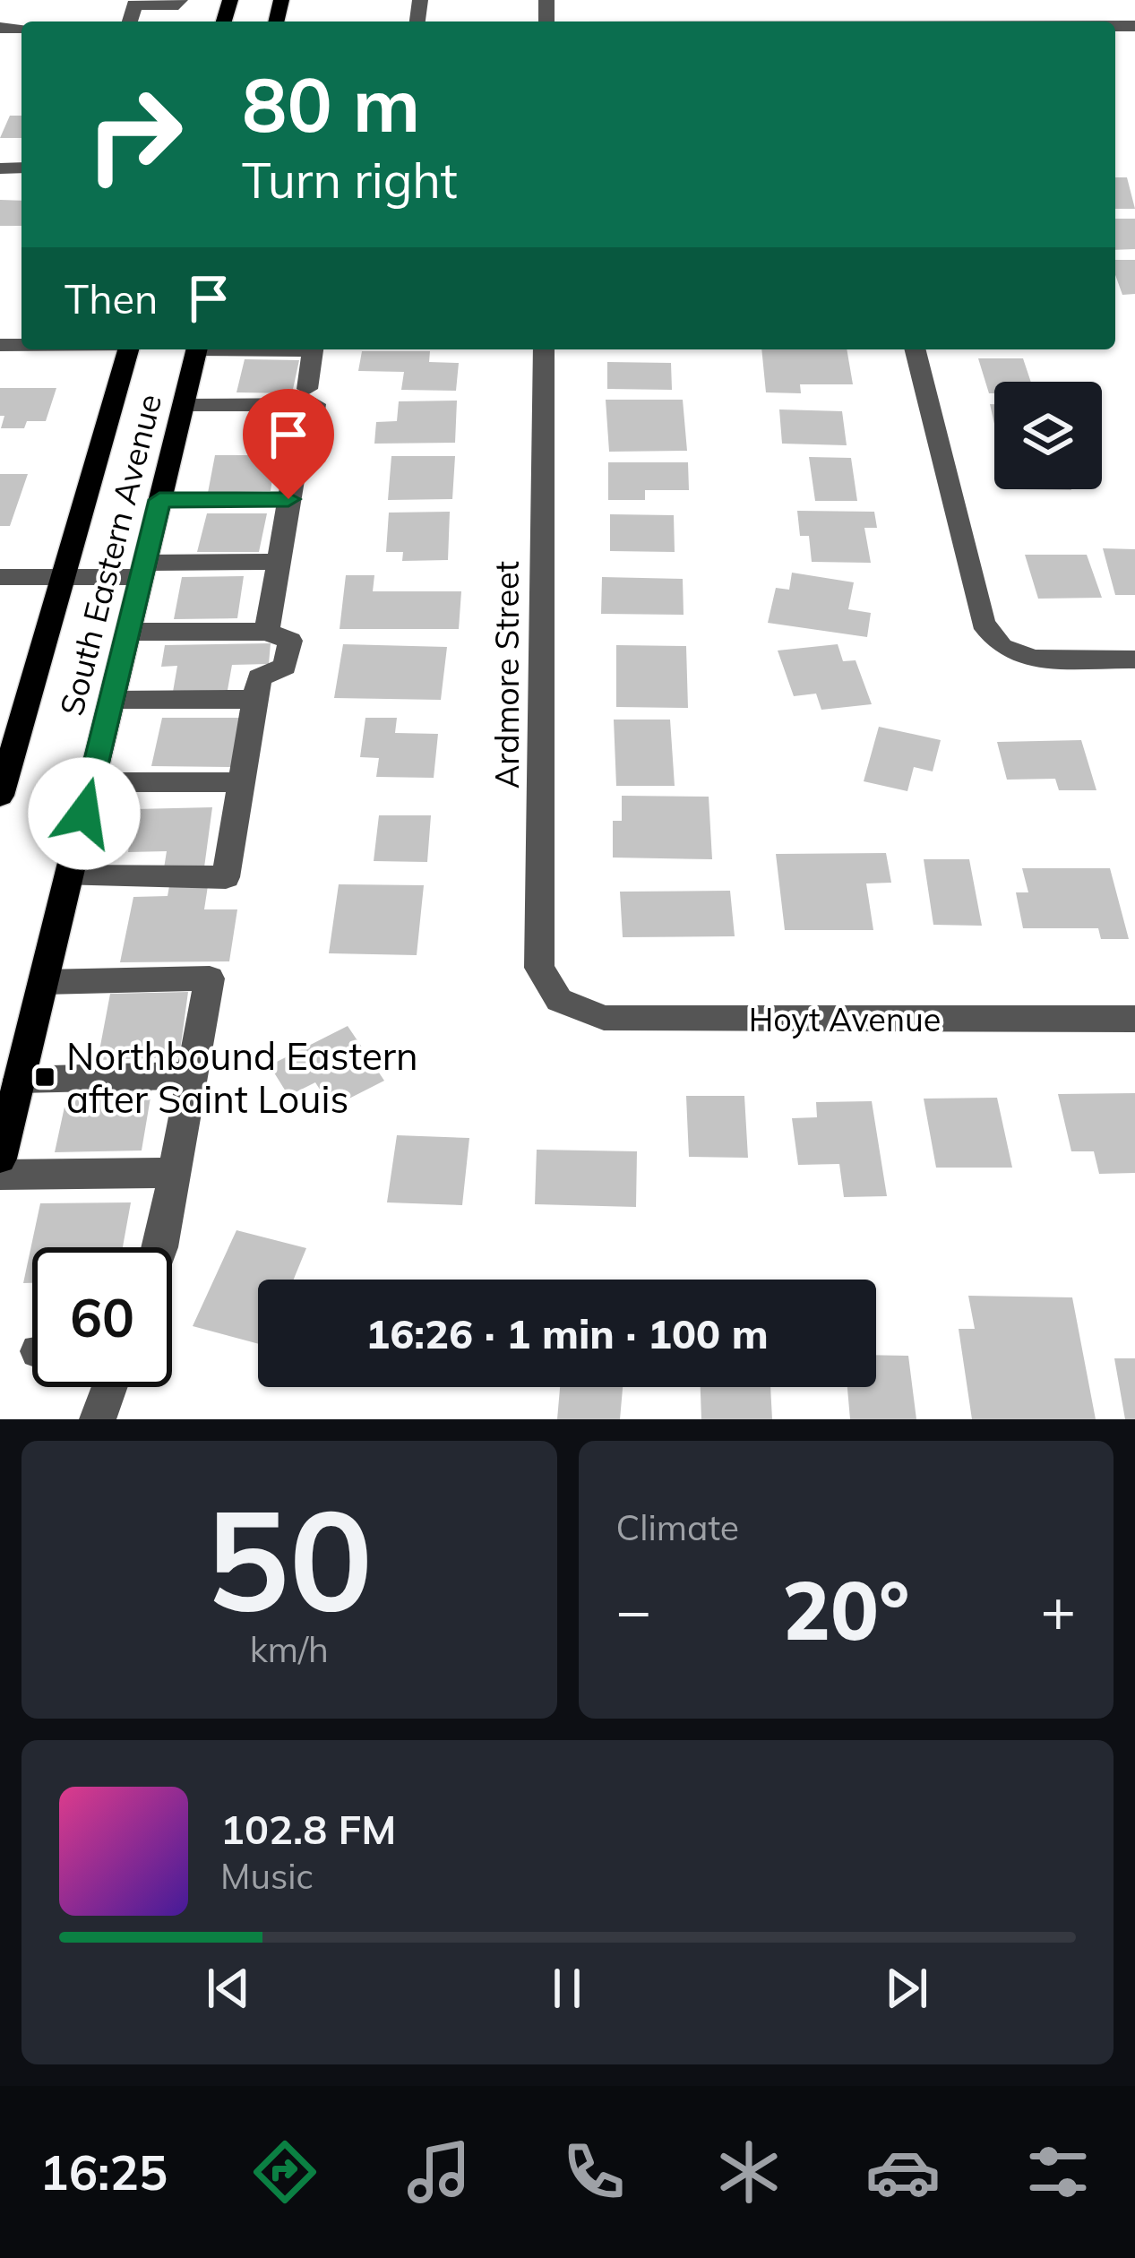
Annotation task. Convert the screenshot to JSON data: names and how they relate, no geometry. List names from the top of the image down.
{
  "streets": {
    "main road": ["South Eastern Avenue"],
    "street": ["Ardmore Street", "Hoyt Avenue"]
  },
  "crossings": [
    ["Ardmore Street", "Hoyt Avenue"]
  ],
  "places": {
    "transit": ["Northbound Eastern after Saint Louis"]
  },
  "page": {
    "turn": ["80 m", "Turn right"],
    "then": "Then",
    "limit": "60",
    "trip": "16:26 · 1 min · 100 m",
    "tile": [
      ["50", "km/h"],
      "Climate"
    ],
    "heat": ["−", "20°", "+"],
    "song": ["102.8 FM", "Music"],
    "tabs": "16:25"
  }
}
